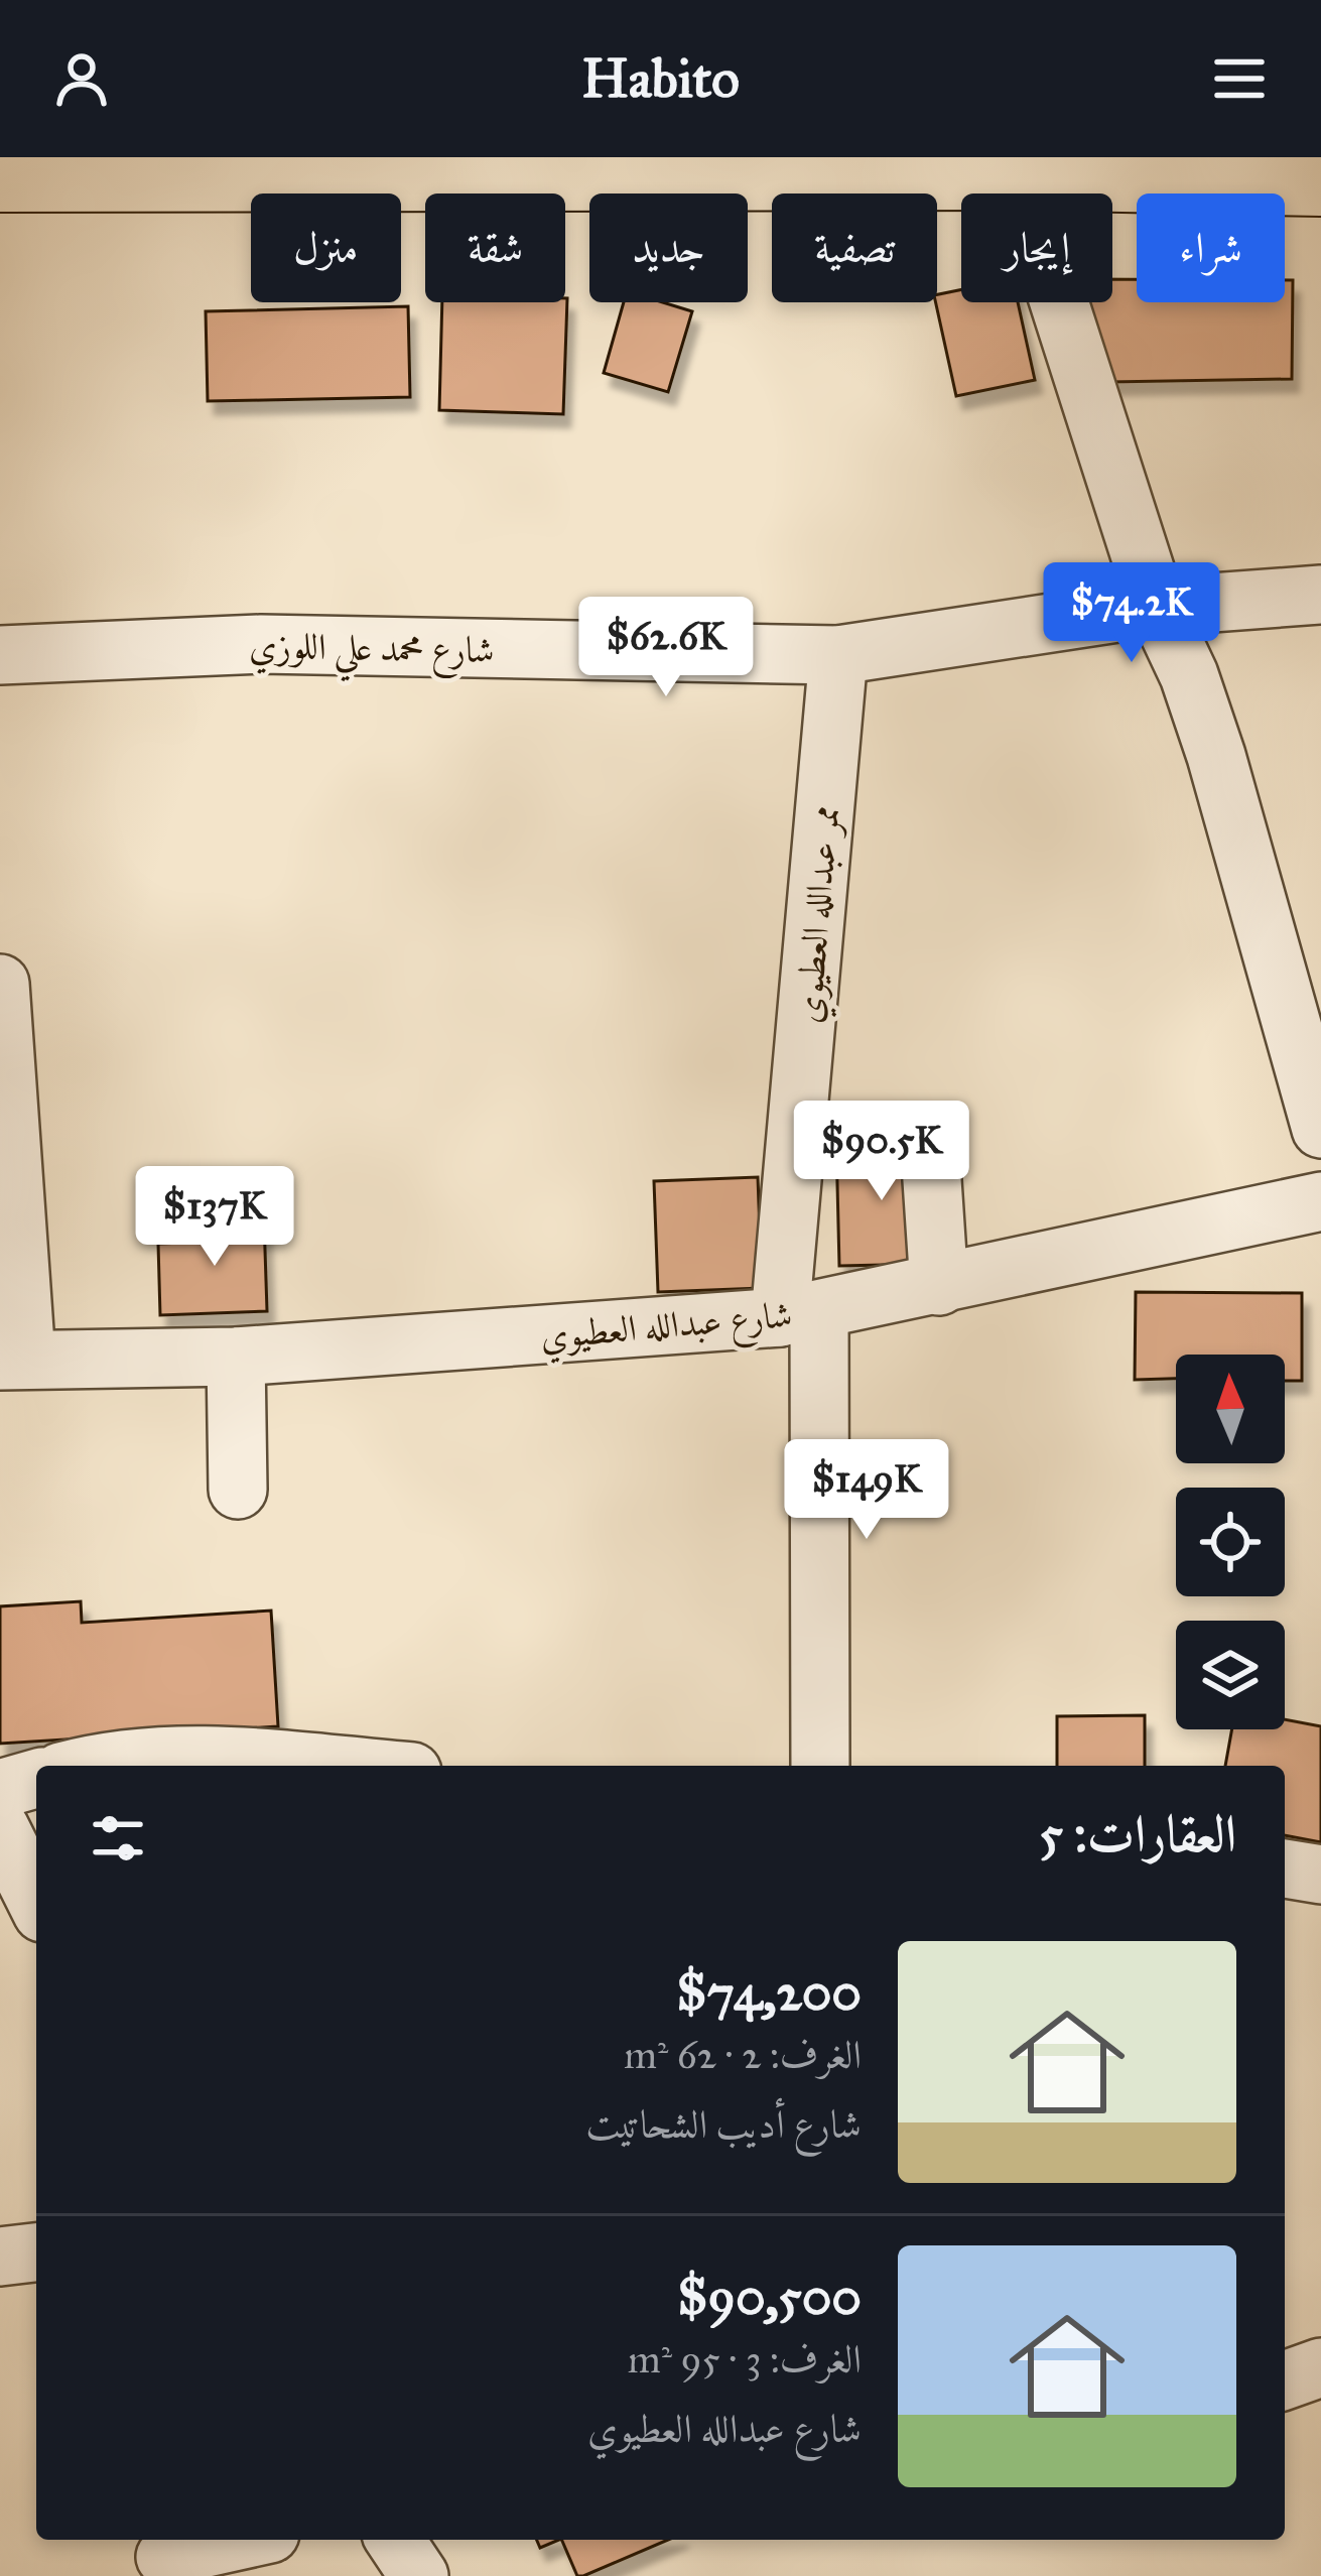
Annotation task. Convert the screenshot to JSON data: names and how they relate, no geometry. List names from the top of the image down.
{
  "streets": {
    "street": ["شارع محمد علي اللوزي", "ممر عبدالله العطيوي", "شارع عبدالله العطيوي"]
  },
  "crossings": [
    ["شارع محمد علي اللوزي", "ممر عبدالله العطيوي"],
    ["ممر عبدالله العطيوي", "شارع عبدالله العطيوي"]
  ],
  "north": "top",
  "page": {
    "header": "Habito",
    "chip": [
      "شراء",
      "إيجار",
      "تصفية",
      "جديد",
      "شقة",
      "منزل"
    ],
    "price": [
      "$74.2K",
      "$62.6K",
      "$90.5K",
      "$137K",
      "$149K"
    ],
    "heading": "العقارات: 5",
    "list": [
      {
        "name": "$74,200",
        "note": "الغرف: 2 · 62 m² · شارع أديب الشحاتيت"
      },
      {
        "name": "$90,500",
        "note": "الغرف: 3 · 95 m² · شارع عبدالله العطيوي"
      }
    ]
  }
}
